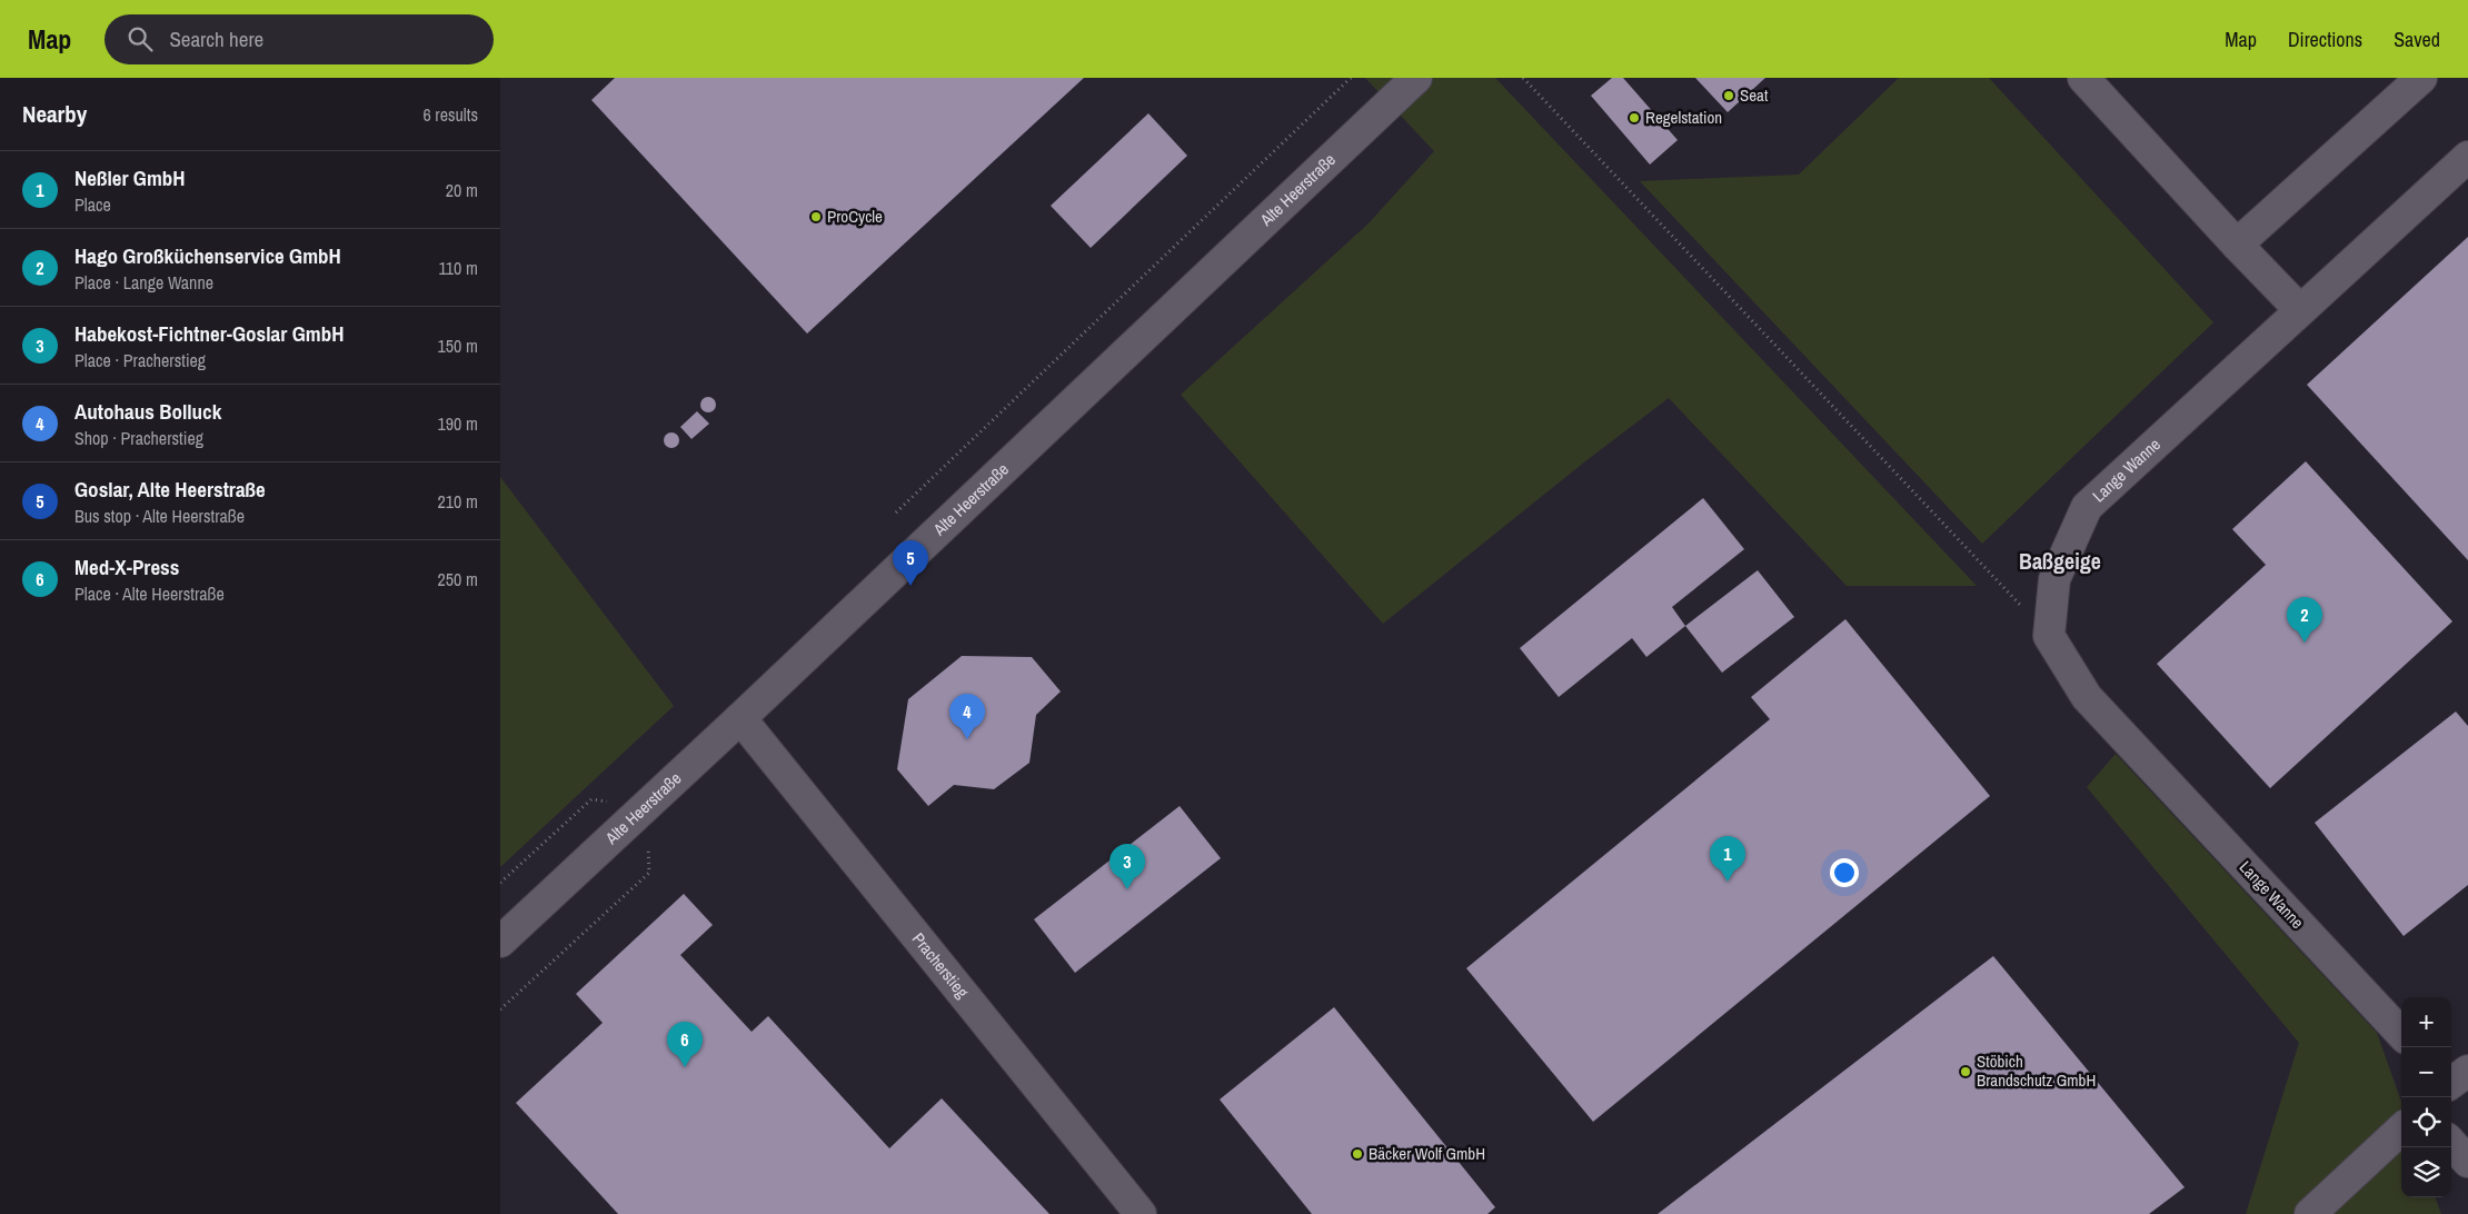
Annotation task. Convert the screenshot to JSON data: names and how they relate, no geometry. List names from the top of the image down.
{
  "streets": {
    "street": ["Alte Heerstraße", "Lange Wanne", "Pracherstieg"]
  },
  "crossings": [
    ["Alte Heerstraße", "Pracherstieg"]
  ],
  "districts": ["Baßgeige"],
  "places": [
    "Seat",
    "Regelstation",
    "ProCycle",
    "Stöbich Brandschutz GmbH",
    "Bäcker Wolf GmbH"
  ],
  "page": {
    "header": "Map",
    "search": "Search here",
    "nav": ["Map", "Directions", "Saved"],
    "heading": ["Nearby", "6 results"],
    "list": [
      {
        "mark": "1",
        "name": "Neßler GmbH",
        "note": "Place",
        "value": "20 m"
      },
      {
        "mark": "2",
        "name": "Hago Großküchenservice GmbH",
        "note": "Place · Lange Wanne",
        "value": "110 m"
      },
      {
        "mark": "3",
        "name": "Habekost-Fichtner-Goslar GmbH",
        "note": "Place · Pracherstieg",
        "value": "150 m"
      },
      {
        "mark": "4",
        "name": "Autohaus Bolluck",
        "note": "Shop · Pracherstieg",
        "value": "190 m"
      },
      {
        "mark": "5",
        "name": "Goslar, Alte Heerstraße",
        "note": "Bus stop · Alte Heerstraße",
        "value": "210 m"
      },
      {
        "mark": "6",
        "name": "Med-X-Press",
        "note": "Place · Alte Heerstraße",
        "value": "250 m"
      }
    ],
    "pins": [
      "5",
      "2",
      "4",
      "1",
      "3",
      "6"
    ],
    "map_buttons": ["+", "−"]
  }
}
